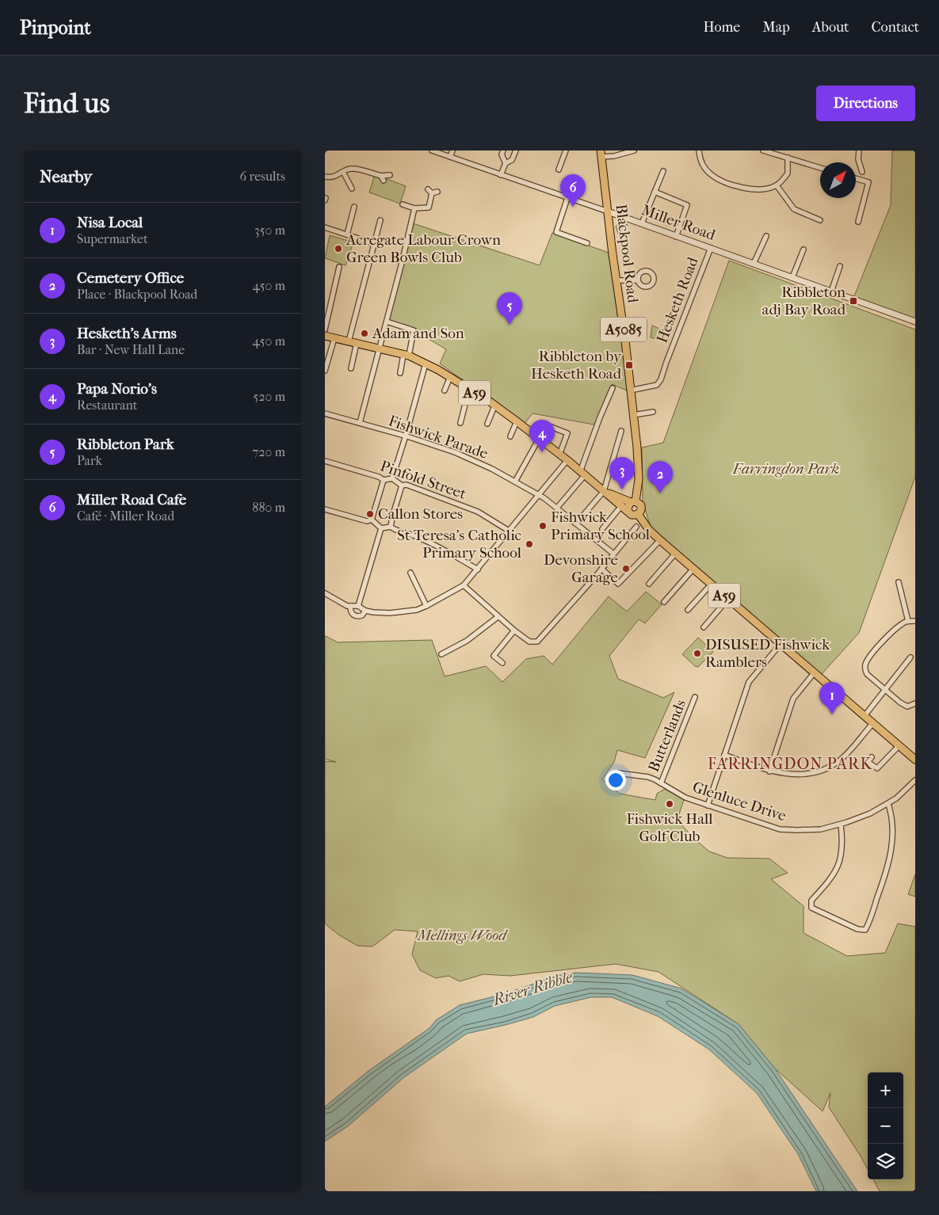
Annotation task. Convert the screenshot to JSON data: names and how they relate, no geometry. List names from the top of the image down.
{
  "streets": {
    "highway": ["Blackpool Road", "A5085", "A59"],
    "street": [
      "Miller Road",
      "Hesketh Road",
      "Fishwick Parade",
      "Pinfold Street",
      "Butterlands",
      "Glenluce Drive"
    ]
  },
  "crossings": [
    ["Miller Road", "Blackpool Road"],
    ["Miller Road", "Hesketh Road"],
    ["Blackpool Road", "Hesketh Road"],
    ["Blackpool Road", "A59"],
    ["Butterlands", "Glenluce Drive"]
  ],
  "districts": ["FARRINGDON PARK"],
  "water": ["River Ribble"],
  "parks": ["Farringdon Park", "Mellings Wood"],
  "places": {
    "other": [
      "Acregate Labour Crown Green Bowls Club",
      "Adam and Son",
      "Callon Stores",
      "Fishwick Primary School",
      "St Teresa's Catholic Primary School",
      "Devonshire Garage",
      "DISUSED Fishwick Ramblers",
      "Fishwick Hall Golf Club"
    ],
    "transit": ["Ribbleton adj Bay Road", "Ribbleton by Hesketh Road"]
  },
  "north": "top right",
  "page": {
    "header": "Pinpoint",
    "nav": [
      "Home",
      "Map",
      "About",
      "Contact"
    ],
    "buttons": "Directions",
    "title": "Find us",
    "heading": ["Nearby", "6 results"],
    "pins": [
      "6",
      "5",
      "4",
      "3",
      "2",
      "1"
    ],
    "list": [
      {
        "mark": "1",
        "name": "Nisa Local",
        "note": "Supermarket",
        "value": "350 m"
      },
      {
        "mark": "2",
        "name": "Cemetery Office",
        "note": "Place · Blackpool Road",
        "value": "450 m"
      },
      {
        "mark": "3",
        "name": "Hesketh's Arms",
        "note": "Bar · New Hall Lane",
        "value": "450 m"
      },
      {
        "mark": "4",
        "name": "Papa Norio's",
        "note": "Restaurant",
        "value": "520 m"
      },
      {
        "mark": "5",
        "name": "Ribbleton Park",
        "note": "Park",
        "value": "720 m"
      },
      {
        "mark": "6",
        "name": "Miller Road Cafe",
        "note": "Café · Miller Road",
        "value": "880 m"
      }
    ],
    "map_buttons": ["+", "−"]
  }
}
